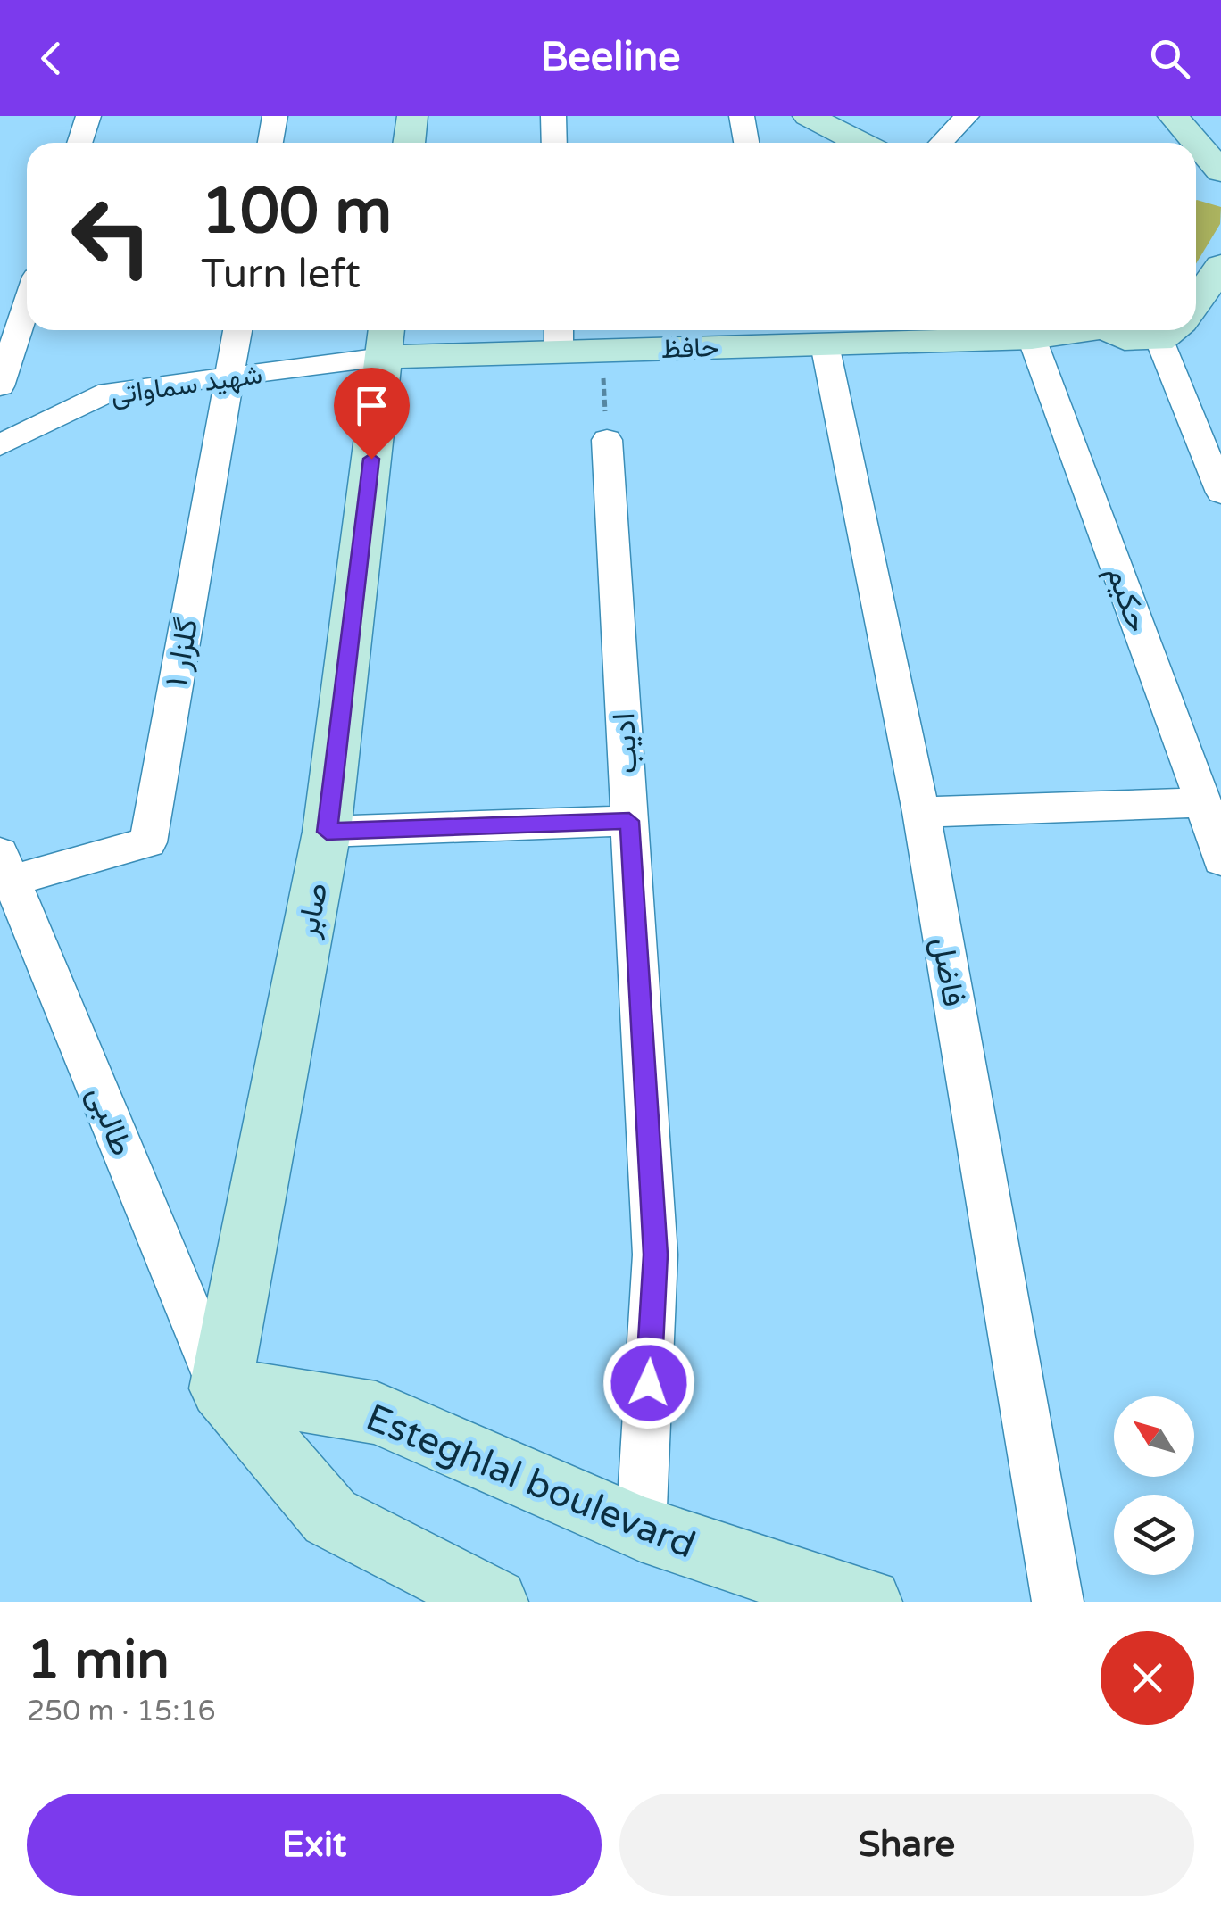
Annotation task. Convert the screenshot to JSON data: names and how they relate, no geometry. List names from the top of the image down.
{
  "streets": {
    "street": [
      "حافظ",
      "شهید سماواتی",
      "حکیم",
      "گلزار ۱",
      "ادیب",
      "صابر",
      "فاضل",
      "طالبی",
      "Esteghlal boulevard"
    ]
  },
  "crossings": [
    ["حافظ", "شهید سماواتی"],
    ["حافظ", "حکیم"],
    ["حافظ", "صابر"],
    ["حافظ", "فاضل"],
    ["شهید سماواتی", "گلزار ۱"],
    ["شهید سماواتی", "صابر"],
    ["گلزار ۱", "طالبی"],
    ["ادیب", "Esteghlal boulevard"],
    ["صابر", "طالبی"],
    ["صابر", "Esteghlal boulevard"],
    ["طالبی", "Esteghlal boulevard"]
  ],
  "north": "top left",
  "page": {
    "header": "Beeline",
    "turn": ["100 m", "Turn left"],
    "heading": ["1 min", "250 m · 15:16"],
    "buttons": ["Exit", "Share"]
  }
}
